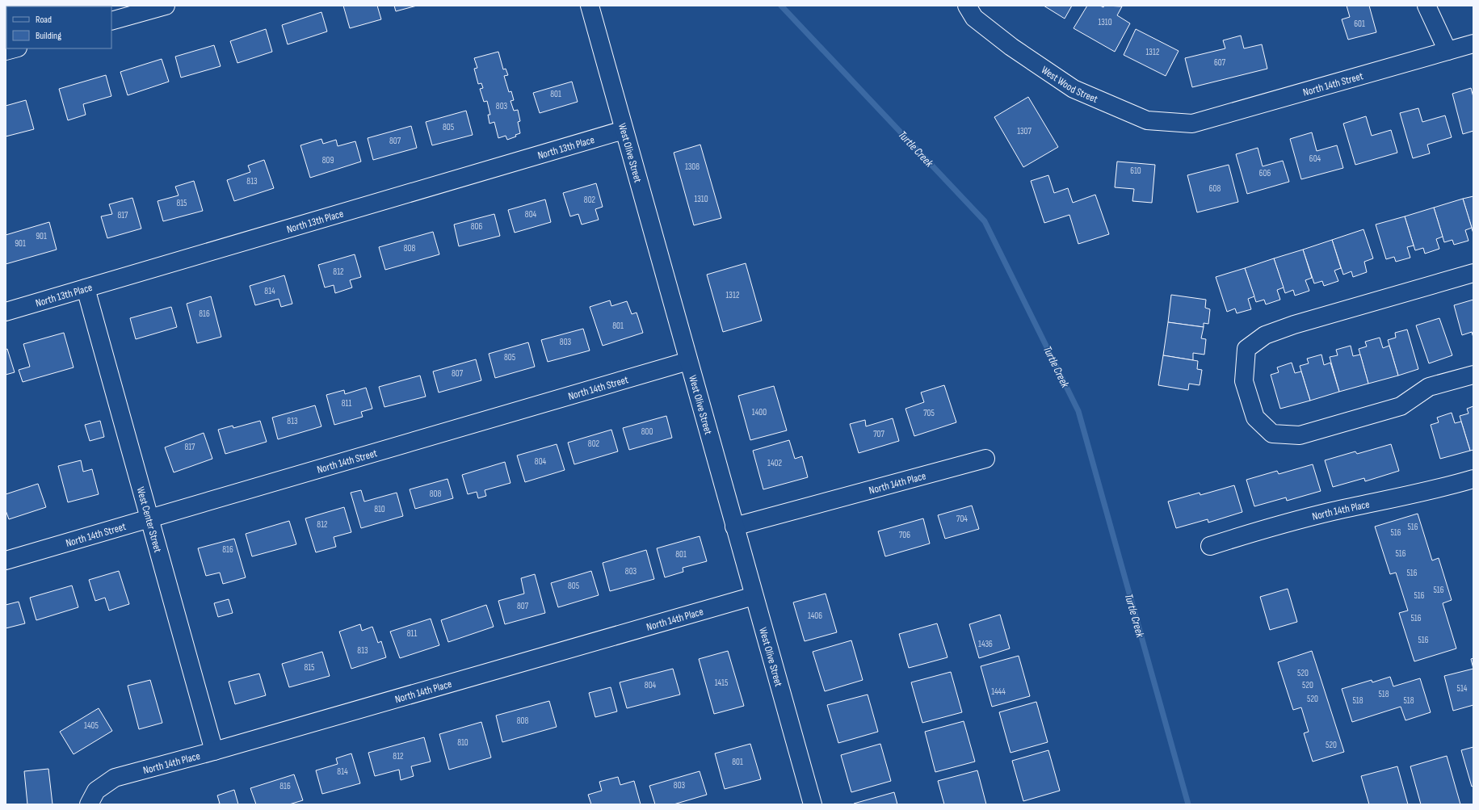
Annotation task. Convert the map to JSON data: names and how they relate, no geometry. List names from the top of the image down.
{
  "streets": {
    "street": [
      "West Wood Street",
      "North 14th Street",
      "North 13th Place",
      "West Olive Street",
      "North 14th Place",
      "West Center Street"
    ]
  },
  "crossings": [
    ["West Wood Street", "North 14th Street"],
    ["North 14th Street", "West Olive Street"],
    ["North 14th Street", "West Center Street"],
    ["North 13th Place", "West Olive Street"],
    ["North 13th Place", "West Center Street"],
    ["West Olive Street", "North 14th Place"],
    ["North 14th Place", "West Center Street"]
  ],
  "water": ["Turtle Creek"],
  "house_numbers": [
    "1310",
    "601",
    "1312",
    "607",
    "801",
    "803",
    "805",
    "1307",
    "807",
    "604",
    "809",
    "1308",
    "610",
    "606",
    "813",
    "608",
    "1310",
    "802",
    "815",
    "804",
    "817",
    "806",
    "901",
    "901",
    "808",
    "812",
    "814",
    "1312",
    "816",
    "801",
    "803",
    "805",
    "807",
    "811",
    "1400",
    "705",
    "813",
    "800",
    "707",
    "802",
    "817",
    "804",
    "1402",
    "808",
    "810",
    "704",
    "812",
    "516",
    "516",
    "706",
    "816",
    "516",
    "801",
    "803",
    "516",
    "805",
    "516",
    "516",
    "807",
    "1406",
    "516",
    "811",
    "516",
    "1436",
    "813",
    "815",
    "520",
    "1415",
    "804",
    "520",
    "514",
    "1444",
    "518",
    "520",
    "518",
    "518",
    "808",
    "1405",
    "810",
    "520",
    "812",
    "801",
    "814",
    "803",
    "816"
  ],
  "legend": ["Road", "Building"]
}
